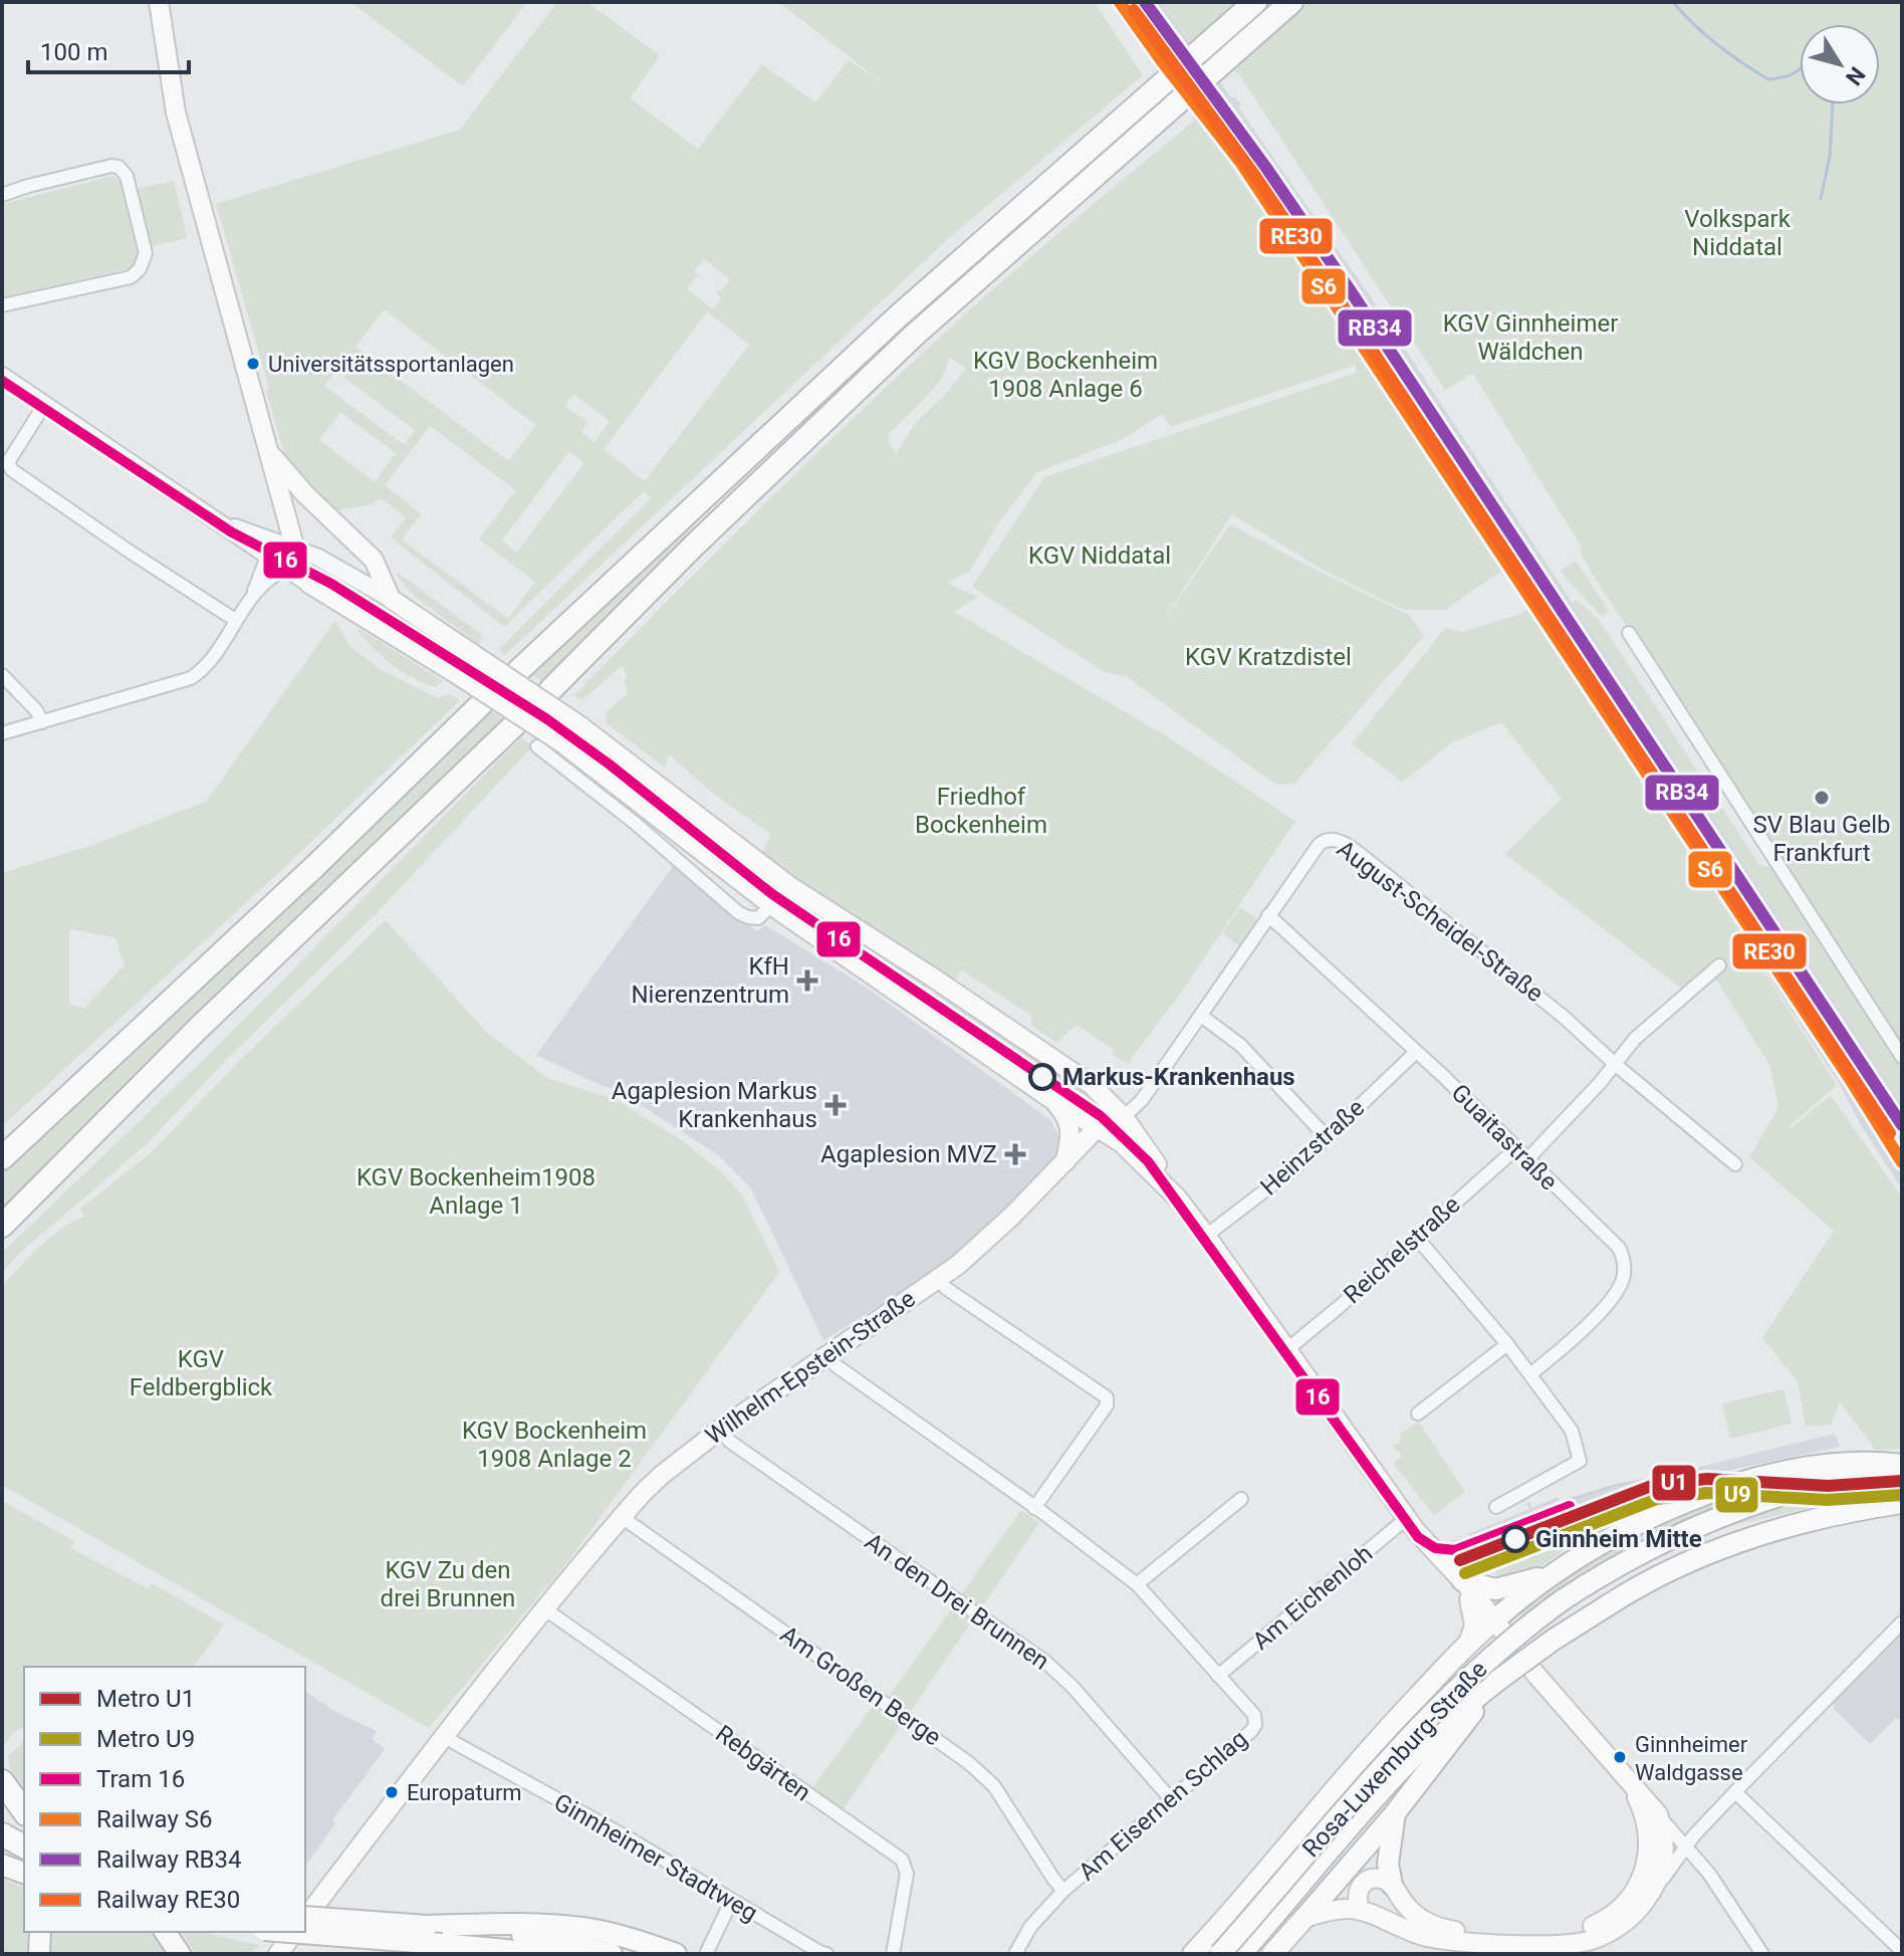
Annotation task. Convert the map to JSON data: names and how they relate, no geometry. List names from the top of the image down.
{
  "streets": {
    "main road": ["Wilhelm-Epstein-Straße", "Rosa-Luxemburg-Straße"],
    "street": [
      "August-Scheidel-Straße",
      "Guaitastraße",
      "Heinzstraße",
      "Reichelstraße",
      "Am Eichenloh",
      "An den Drei Brunnen",
      "Am Großen Berge",
      "Rebgärten",
      "Am Eisernen Schlag",
      "Ginnheimer Stadtweg"
    ]
  },
  "crossings": [
    ["August-Scheidel-Straße", "Guaitastraße"],
    ["August-Scheidel-Straße", "Wilhelm-Epstein-Straße"],
    ["Guaitastraße", "Heinzstraße"],
    ["Guaitastraße", "Reichelstraße"],
    ["Wilhelm-Epstein-Straße", "An den Drei Brunnen"],
    ["Wilhelm-Epstein-Straße", "Am Großen Berge"],
    ["Wilhelm-Epstein-Straße", "Rebgärten"],
    ["Wilhelm-Epstein-Straße", "Am Eisernen Schlag"],
    ["Wilhelm-Epstein-Straße", "Ginnheimer Stadtweg"],
    ["Am Eichenloh", "Am Eisernen Schlag"],
    ["An den Drei Brunnen", "Am Eisernen Schlag"],
    ["Am Großen Berge", "Am Eisernen Schlag"]
  ],
  "parks": [
    "Volkspark Niddatal",
    "KGV Ginnheimer Wäldchen",
    "KGV Bockenheim 1908 Anlage 6",
    "KGV Niddatal",
    "KGV Kratzdistel",
    "Friedhof Bockenheim",
    "KGV Bockenheim1908 Anlage 1",
    "KGV Feldbergblick",
    "KGV Bockenheim 1908 Anlage 2",
    "KGV Zu den drei Brunnen"
  ],
  "places": {
    "other": [
      "Universitätssportanlagen",
      "SV Blau Gelb Frankfurt",
      "Markus-Krankenhaus",
      "Ginnheim Mitte",
      "Ginnheimer Waldgasse",
      "Europaturm"
    ],
    "health": ["KfH Nierenzentrum", "Agaplesion Markus Krankenhaus", "Agaplesion MVZ"]
  },
  "lines": [
    "rail line S6",
    "rail line RB34",
    "rail line RE30",
    "tram line 16",
    "metro line U1",
    "metro line U9"
  ],
  "legend": [
    "Metro U1",
    "Metro U9",
    "Tram 16",
    "Railway S6",
    "Railway RB34",
    "Railway RE30"
  ],
  "scale_bar": "100 m",
  "north": "bottom right"
}
